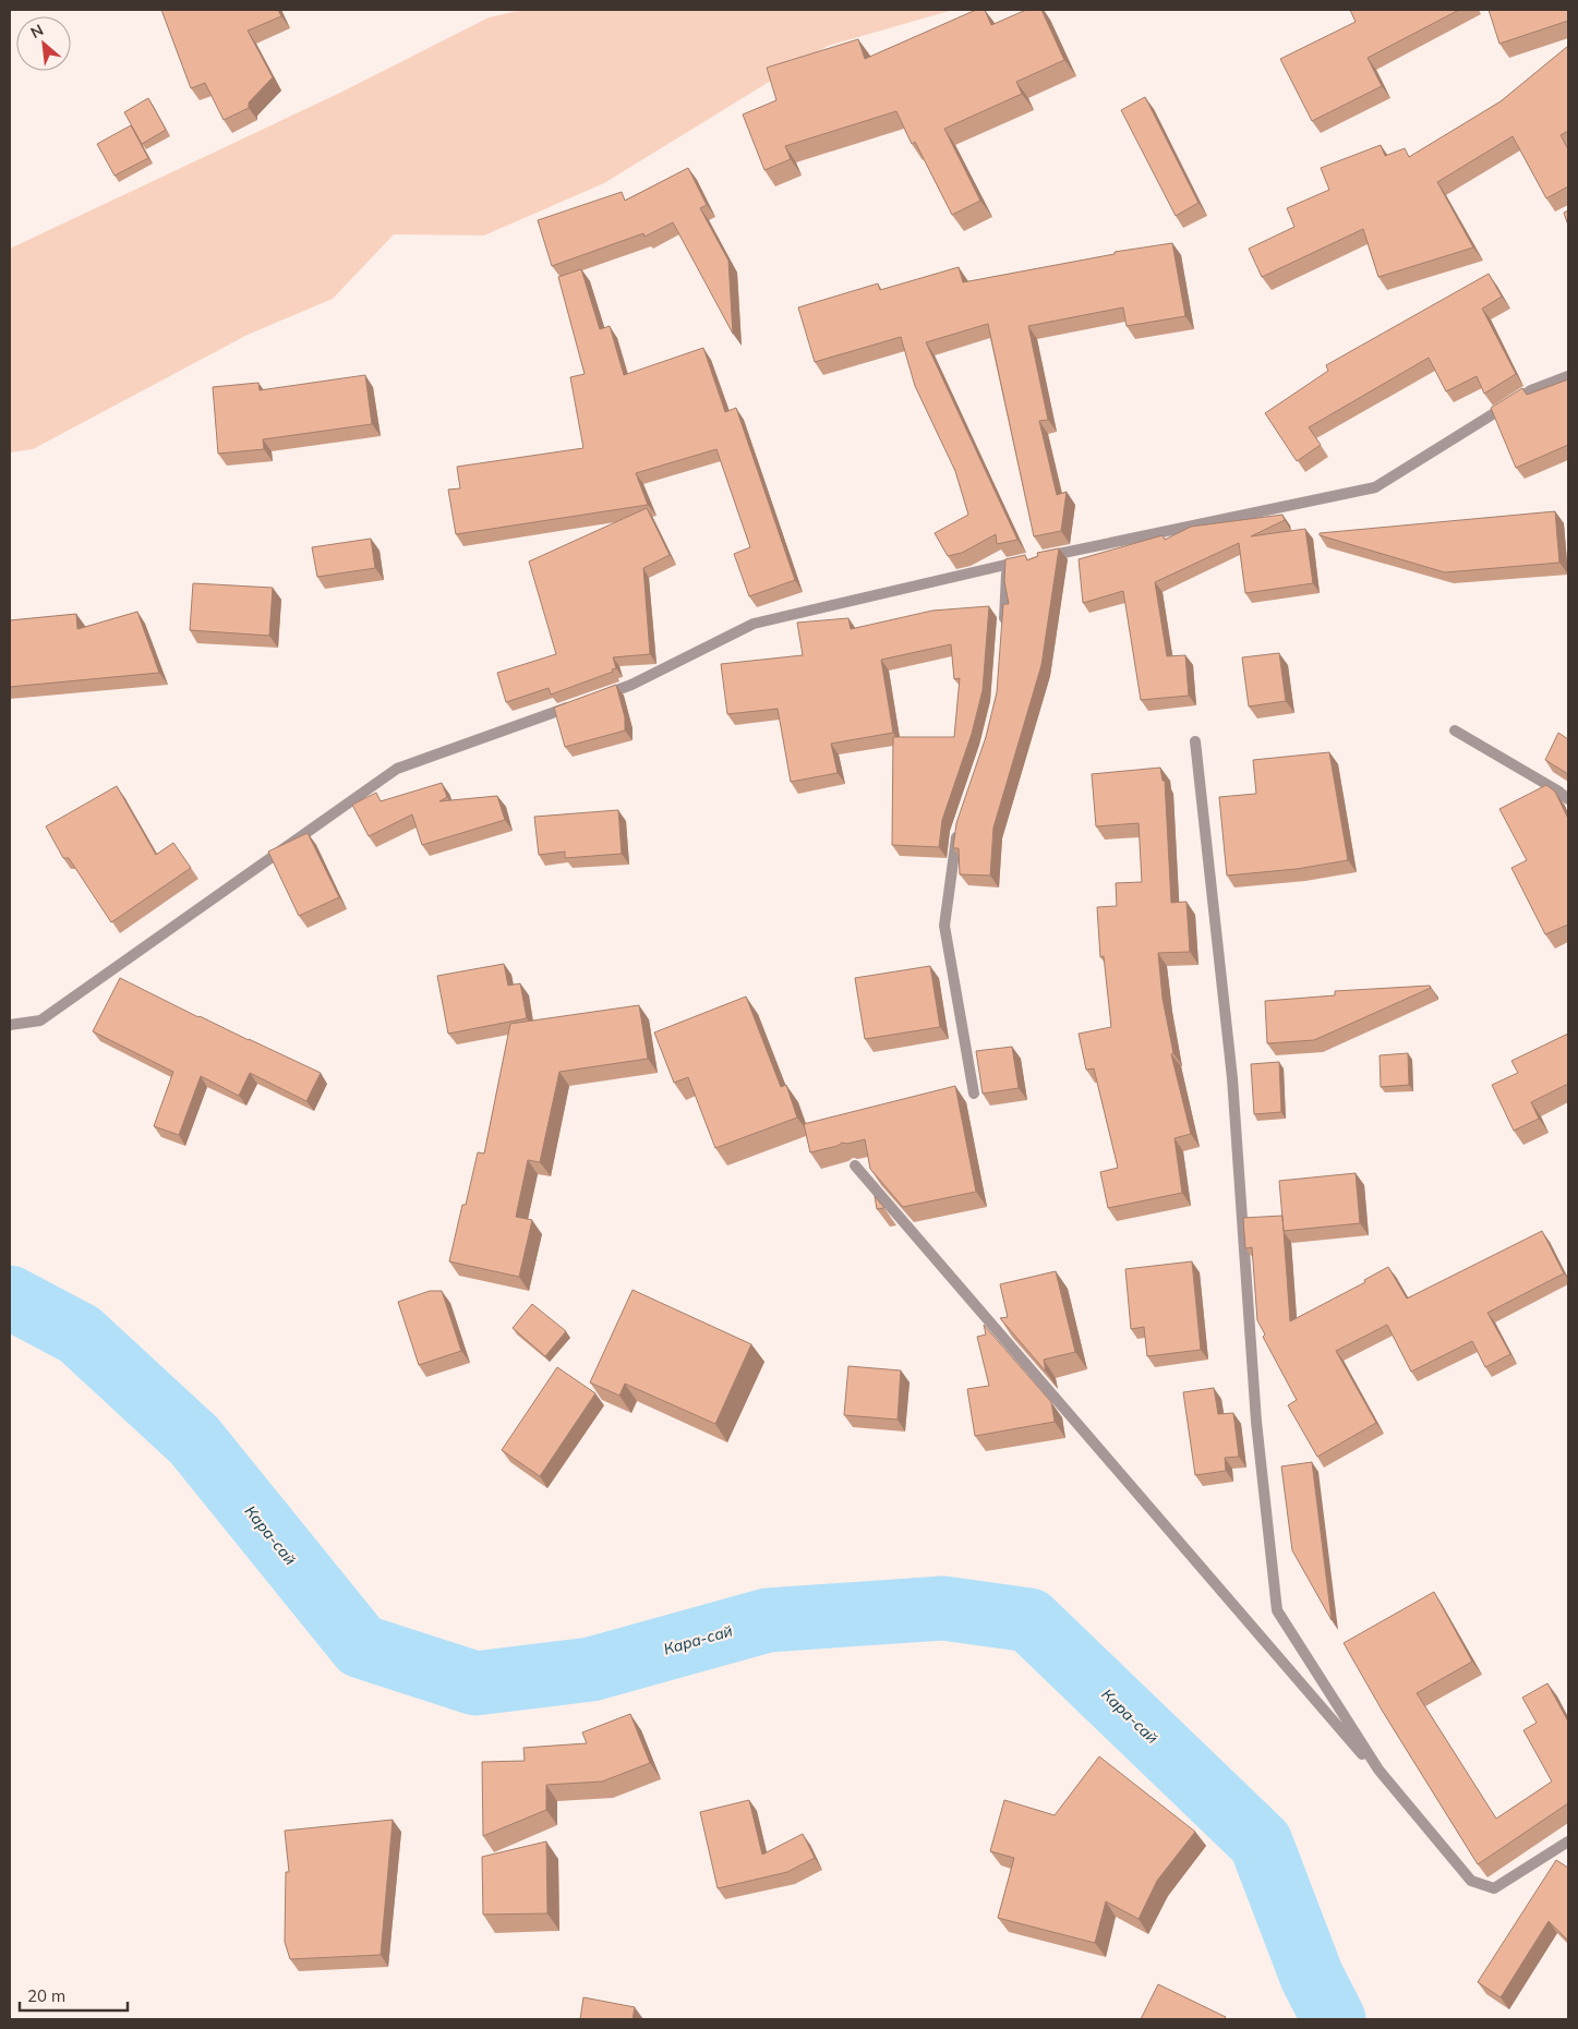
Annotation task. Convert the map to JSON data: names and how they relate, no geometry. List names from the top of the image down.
{
  "water": ["Кара-сай"],
  "scale_bar": "20 m",
  "north": "top left"
}
